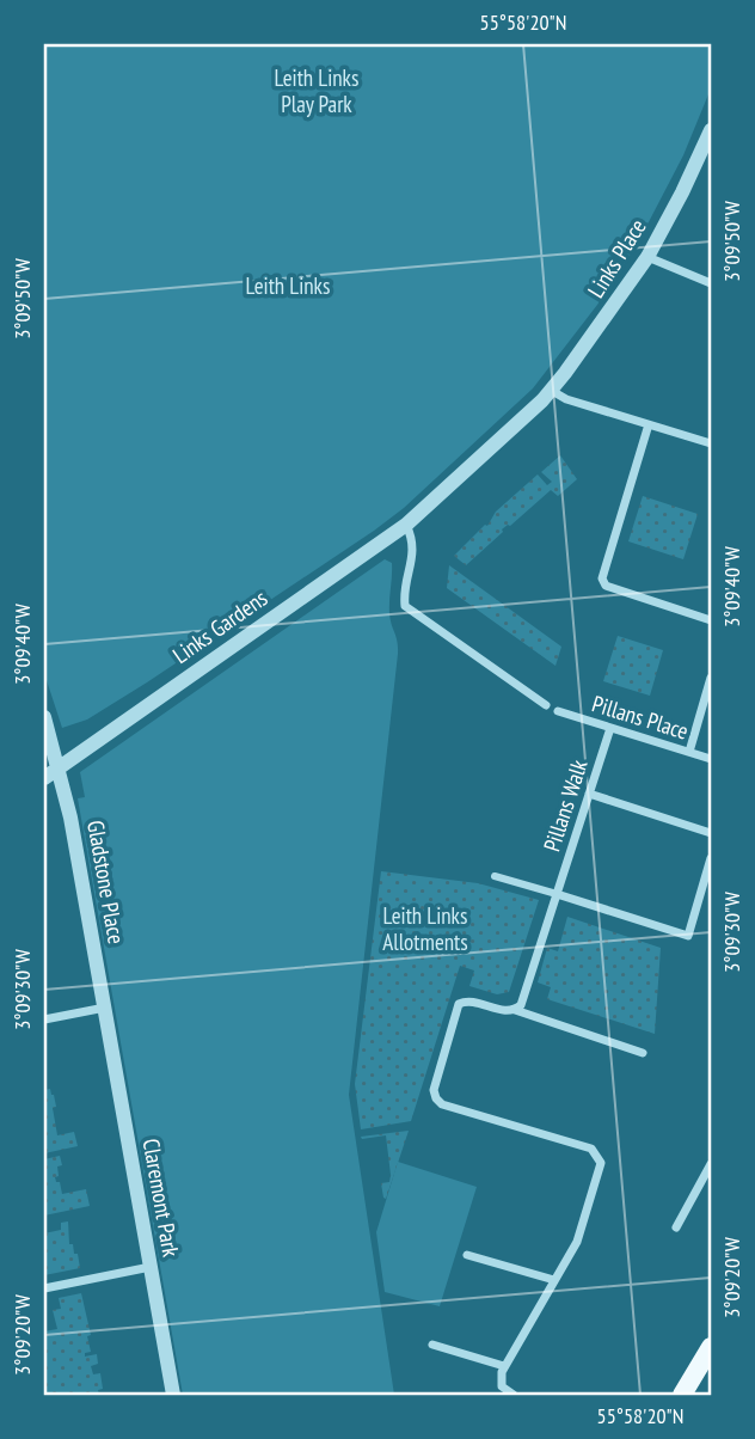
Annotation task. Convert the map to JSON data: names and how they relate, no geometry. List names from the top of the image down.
{
  "streets": {
    "street": [
      "Links Place",
      "Links Gardens",
      "Pillans Place",
      "Pillans Walk",
      "Gladstone Place",
      "Claremont Park"
    ]
  },
  "crossings": [
    ["Links Place", "Links Gardens"],
    ["Links Gardens", "Gladstone Place"],
    ["Pillans Place", "Pillans Walk"],
    ["Gladstone Place", "Claremont Park"]
  ],
  "parks": ["Leith Links Play Park", "Leith Links", "Leith Links Allotments"],
  "coordinates": [
    "55°58'20\"N",
    "3°09'50\"W",
    "3°09'40\"W",
    "3°09'30\"W",
    "3°09'20\"W"
  ]
}
